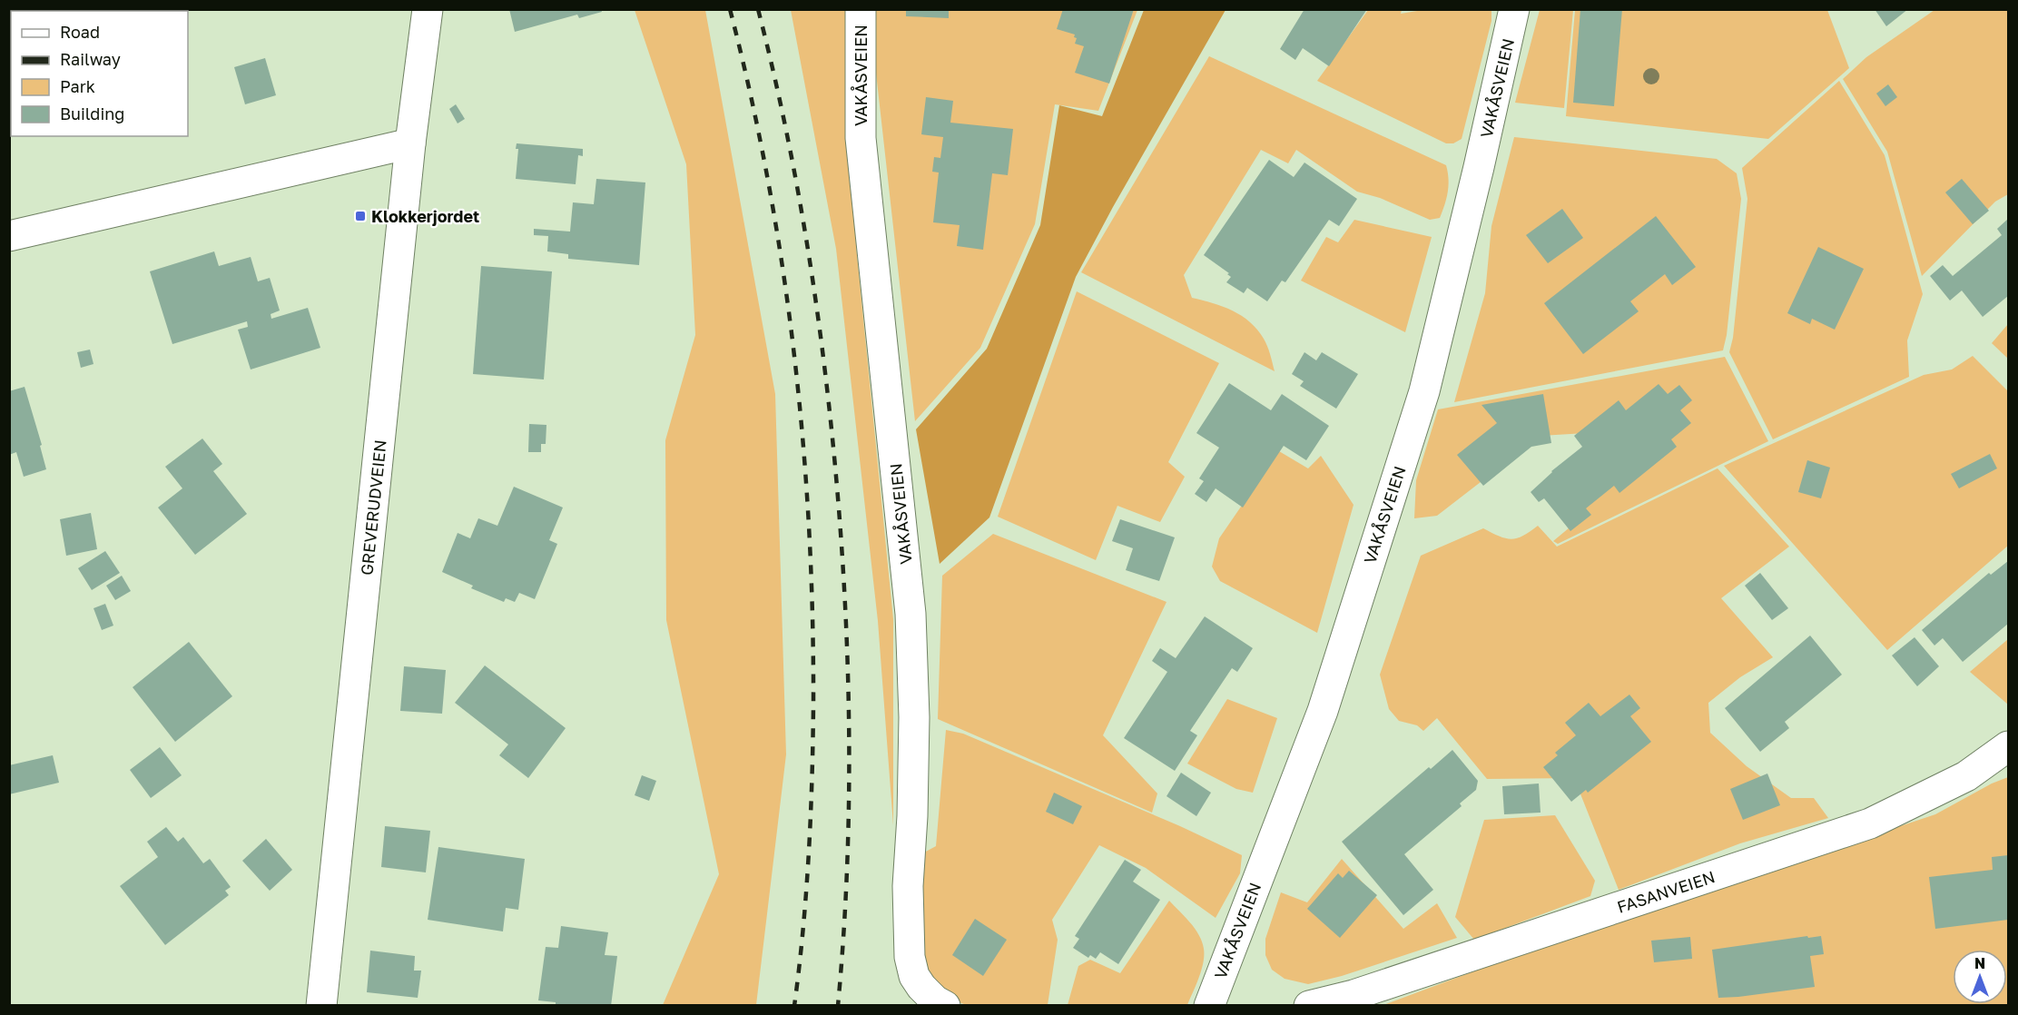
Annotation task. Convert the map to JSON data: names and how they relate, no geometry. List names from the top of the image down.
{
  "streets": {
    "street": ["VAKÅSVEIEN", "GREVERUDVEIEN", "FASANVEIEN"]
  },
  "places": {
    "transit": ["Klokkerjordet"]
  },
  "legend": [
    "Road",
    "Railway",
    "Park",
    "Building"
  ],
  "north": "top"
}
